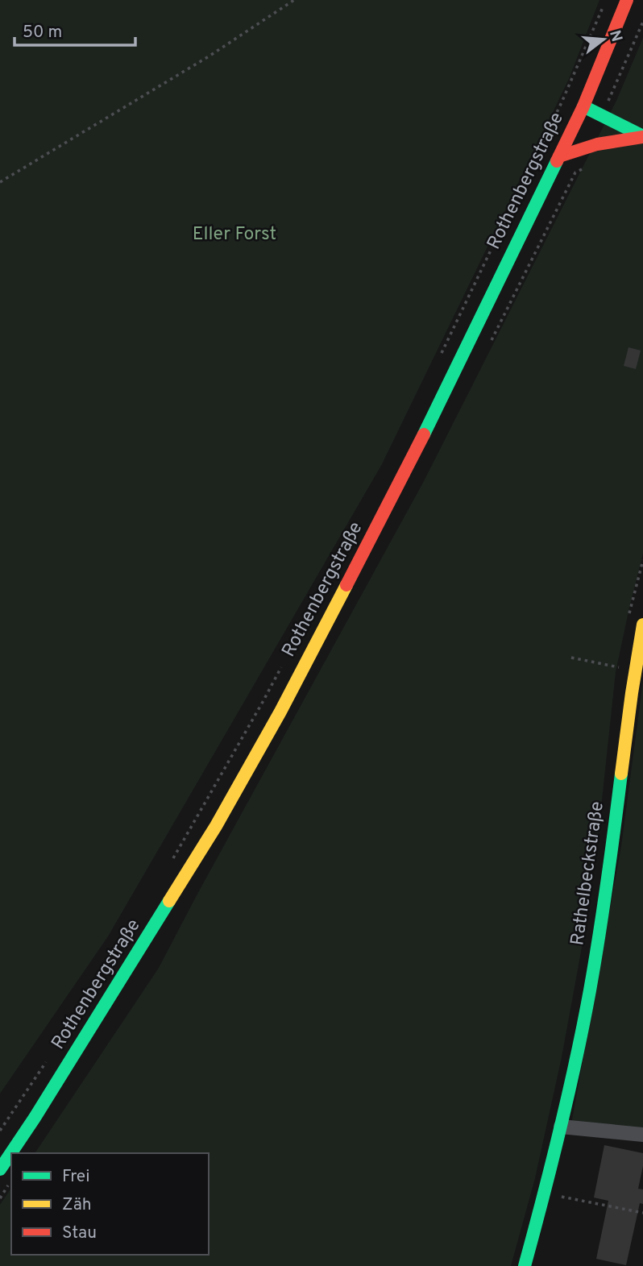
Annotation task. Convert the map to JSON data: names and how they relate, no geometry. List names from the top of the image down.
{
  "streets": {
    "main road": ["Rothenbergstraße", "Rathelbeckstraße"]
  },
  "parks": ["Eller Forst"],
  "legend": ["Frei", "Zäh", "Stau"],
  "scale_bar": "50 m",
  "north": "right"
}
